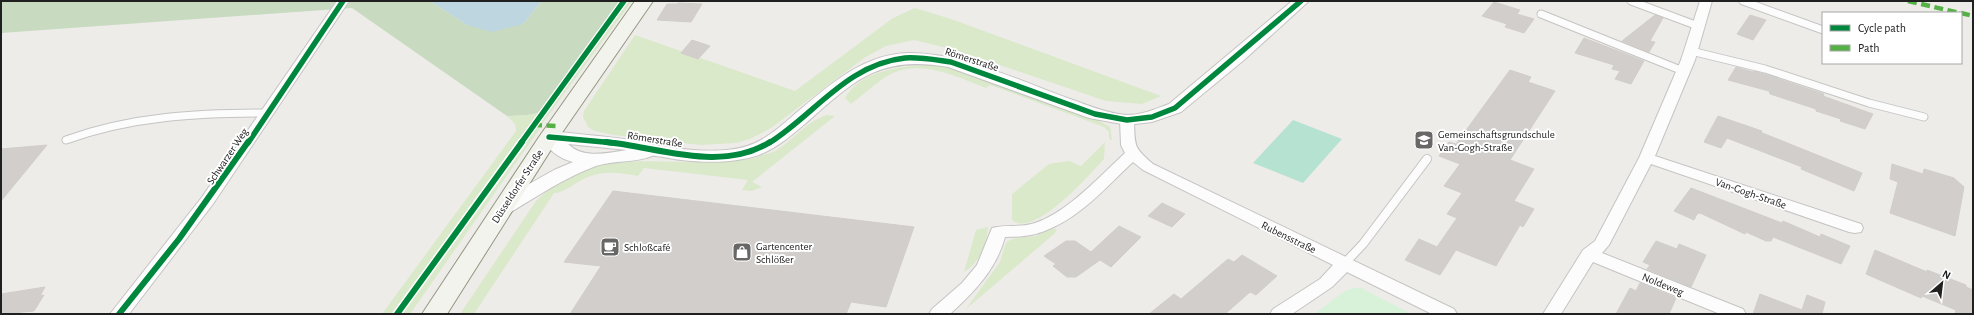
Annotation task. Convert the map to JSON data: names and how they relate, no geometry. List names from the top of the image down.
{
  "streets": {
    "main road": ["Düsseldorfer Straße"],
    "street": [
      "Römerstraße",
      "Schwarzer Weg",
      "Van-Gogh-Straße",
      "Rubensstraße",
      "Noldeweg"
    ]
  },
  "crossings": [
    ["Römerstraße", "Düsseldorfer Straße"]
  ],
  "places": {
    "school or university": ["Gemeinschaftsgrundschule Van-Gogh-Straße"],
    "cafe": ["Schloßcafé"],
    "shop": ["Gartencenter Schlößer"]
  },
  "legend": ["Cycle path", "Path"],
  "north": "top right"
}
